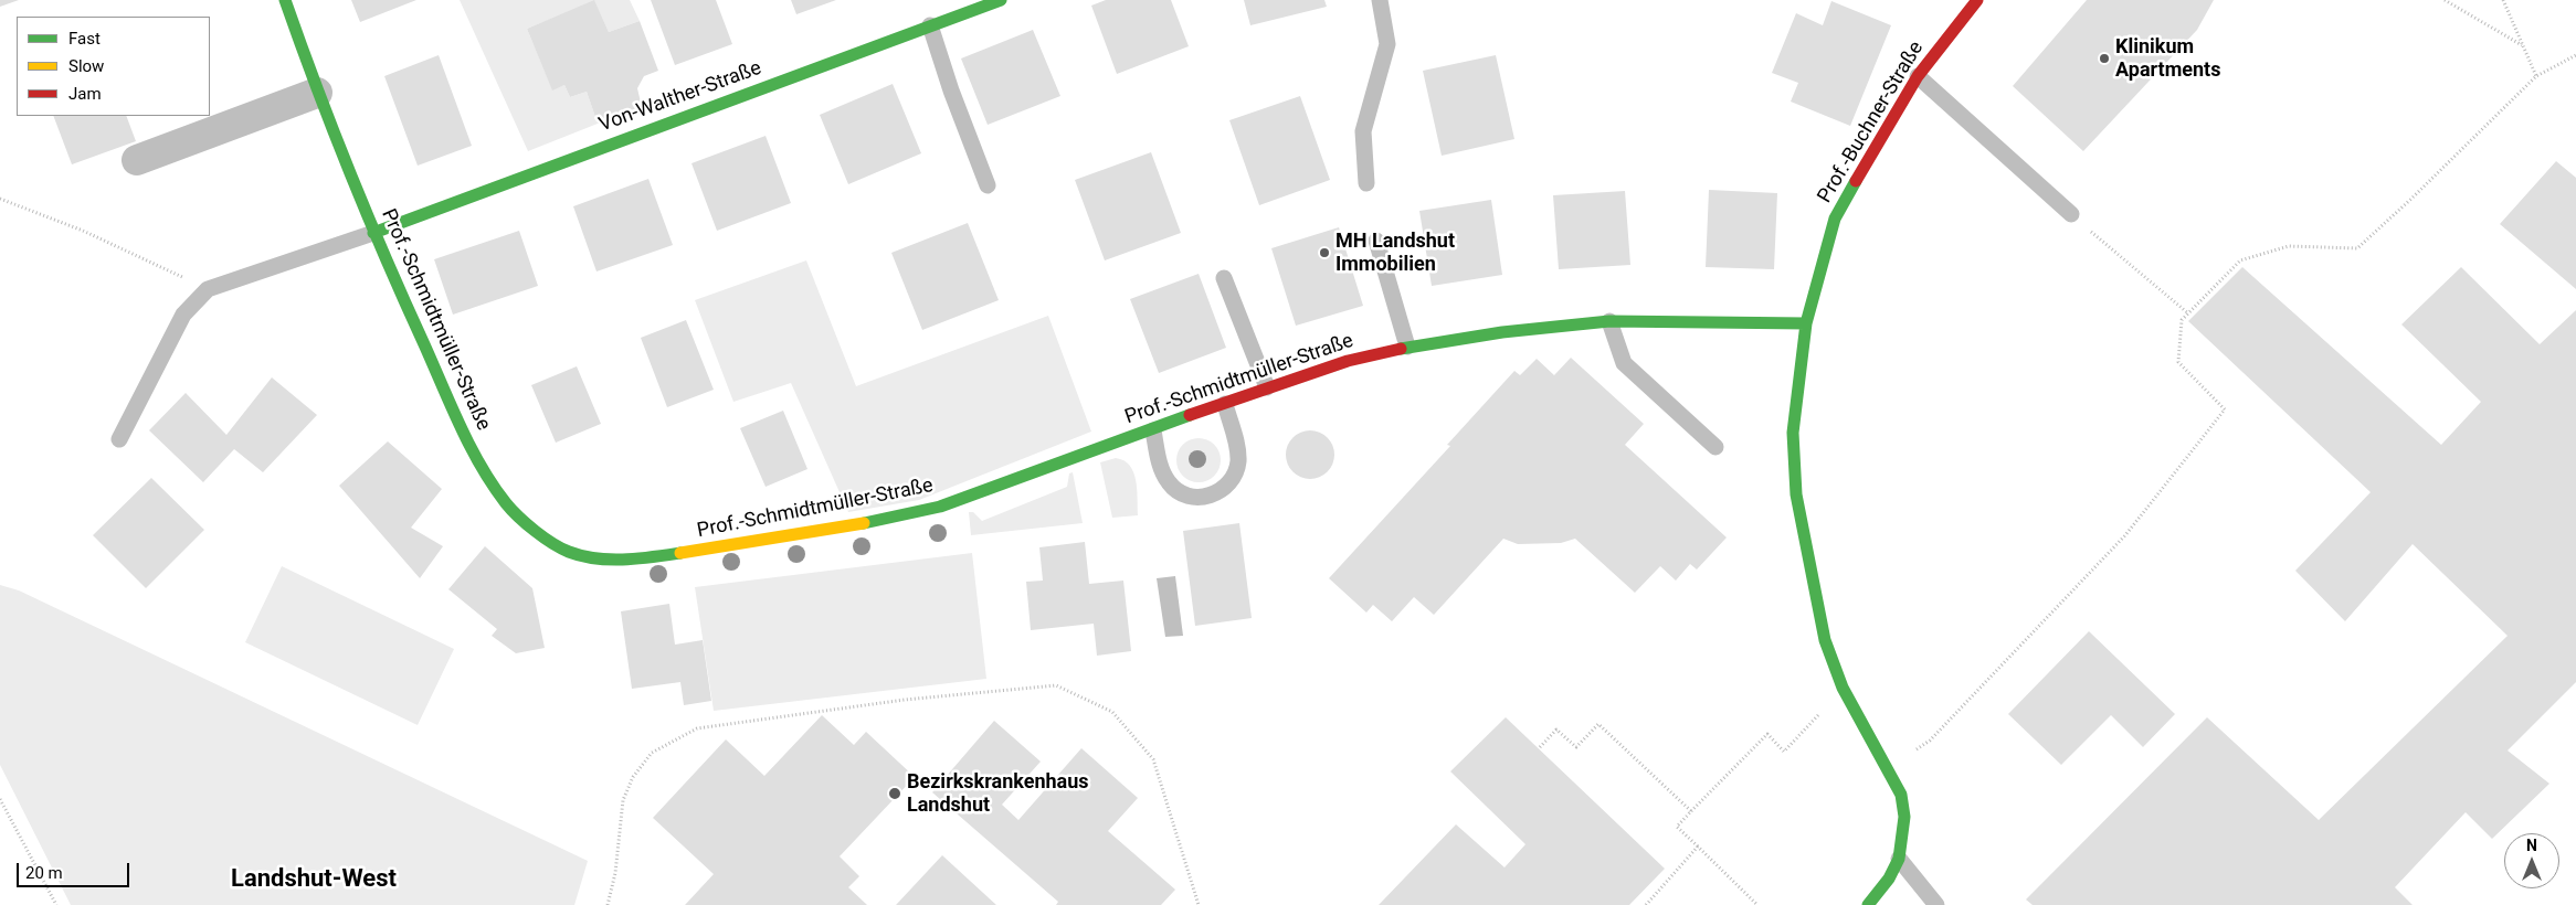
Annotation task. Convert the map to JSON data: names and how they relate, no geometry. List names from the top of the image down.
{
  "streets": {
    "street": ["Von-Walther-Straße", "Prof.-Buchner-Straße", "Prof.-Schmidtmüller-Straße"]
  },
  "crossings": [
    ["Von-Walther-Straße", "Prof.-Schmidtmüller-Straße"],
    ["Prof.-Buchner-Straße", "Prof.-Schmidtmüller-Straße"]
  ],
  "districts": ["Landshut-West"],
  "places": ["Klinikum Apartments", "MH Landshut Immobilien", "Bezirkskrankenhaus Landshut"],
  "legend": ["Fast", "Slow", "Jam"],
  "scale_bar": "20 m",
  "north": "top"
}
